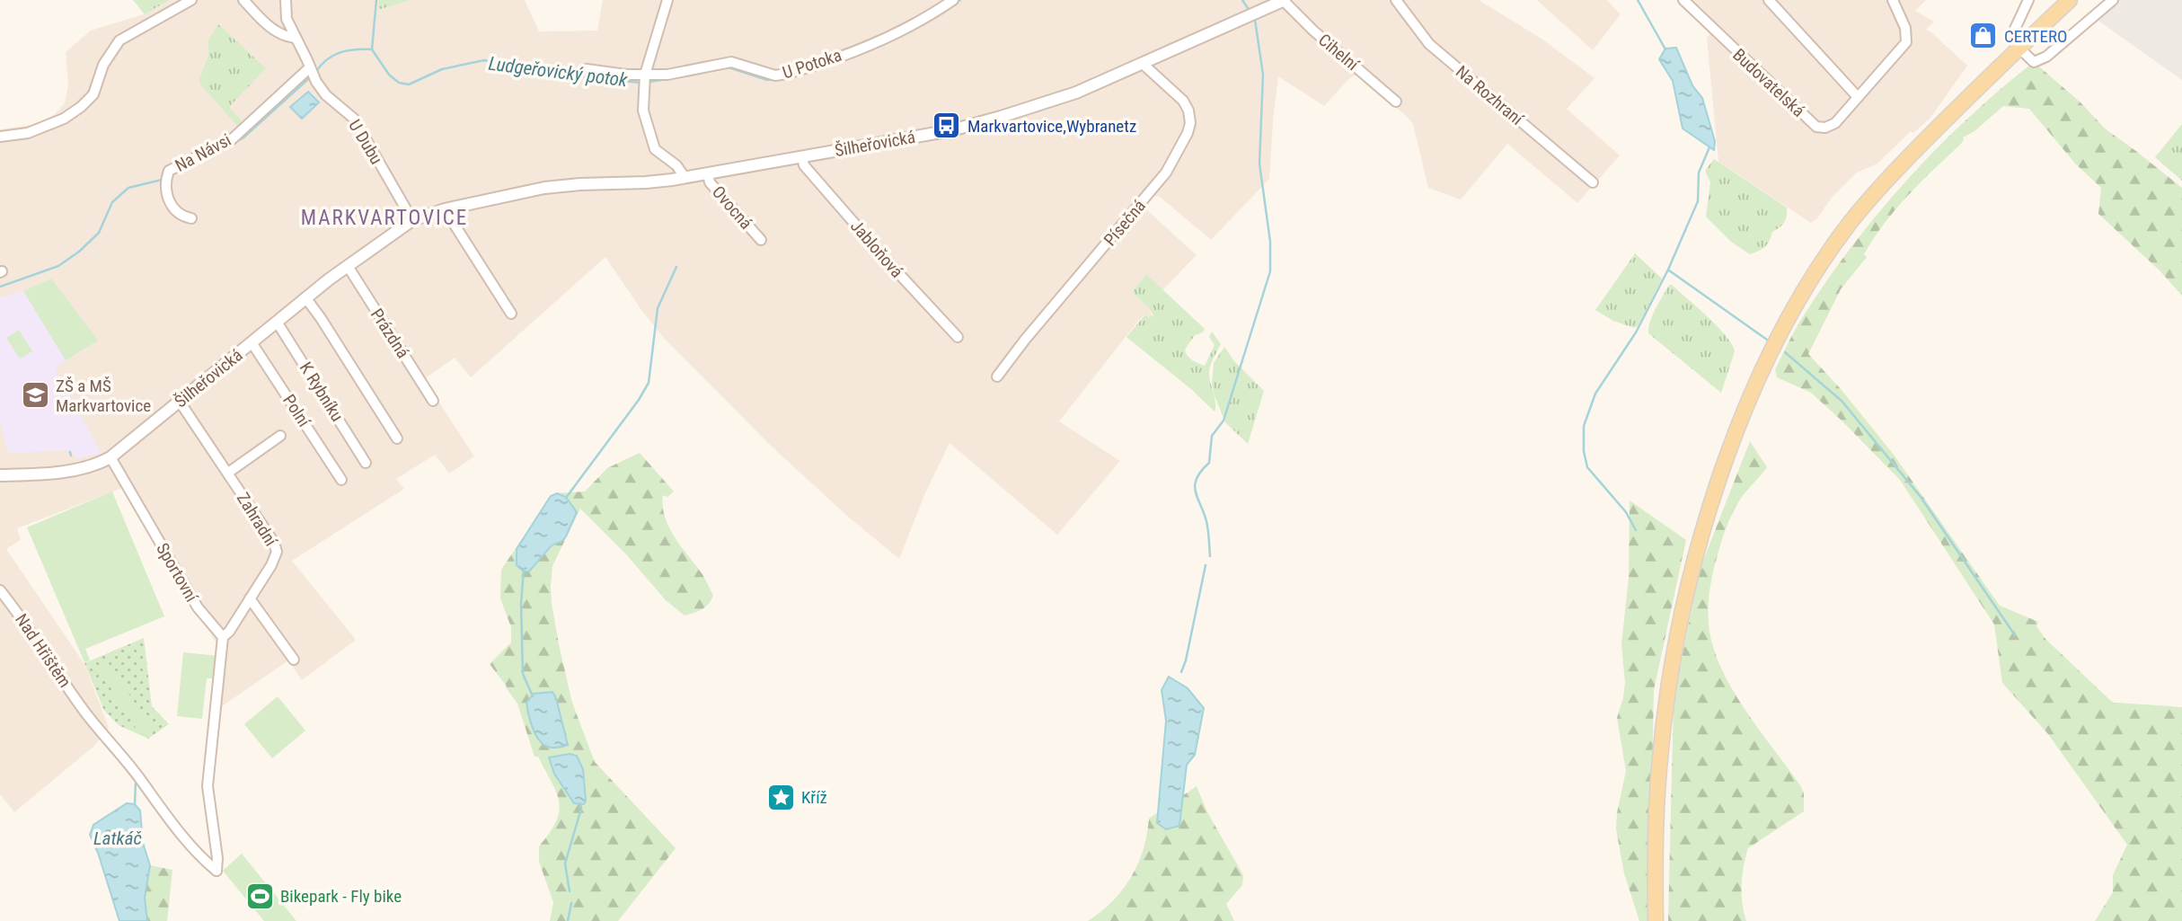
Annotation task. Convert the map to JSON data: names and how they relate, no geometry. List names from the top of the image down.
{
  "streets": {
    "street": [
      "Cihelní",
      "U Potoka",
      "Budovatelská",
      "Na Rozhraní",
      "U Dubu",
      "Šilheřovická",
      "Na Návsi",
      "Ovocná",
      "Písečná",
      "Jabloňová",
      "Prázdná",
      "K Rybníku",
      "Polní",
      "Zahradní",
      "Sportovní",
      "Nad Hřištěm"
    ]
  },
  "crossings": [
    ["Cihelní", "Šilheřovická"],
    ["U Dubu", "Šilheřovická"],
    ["U Dubu", "Na Návsi"],
    ["Šilheřovická", "Ovocná"],
    ["Šilheřovická", "Písečná"],
    ["Šilheřovická", "Jabloňová"],
    ["Šilheřovická", "Prázdná"],
    ["Šilheřovická", "K Rybníku"],
    ["Šilheřovická", "Polní"],
    ["Šilheřovická", "Zahradní"],
    ["Šilheřovická", "Sportovní"],
    ["Zahradní", "Sportovní"],
    ["Zahradní", "Nad Hřištěm"],
    ["Sportovní", "Nad Hřištěm"]
  ],
  "districts": ["MARKVARTOVICE"],
  "water": ["Ludgeřovický potok", "Latkáč"],
  "places": {
    "shop": ["CERTERO"],
    "bus stop": ["Markvartovice,Wybranetz"],
    "school or university": ["ZŠ a MŠ Markvartovice"],
    "place": ["Kříž"],
    "sports": ["Bikepark - Fly bike"]
  }
}
